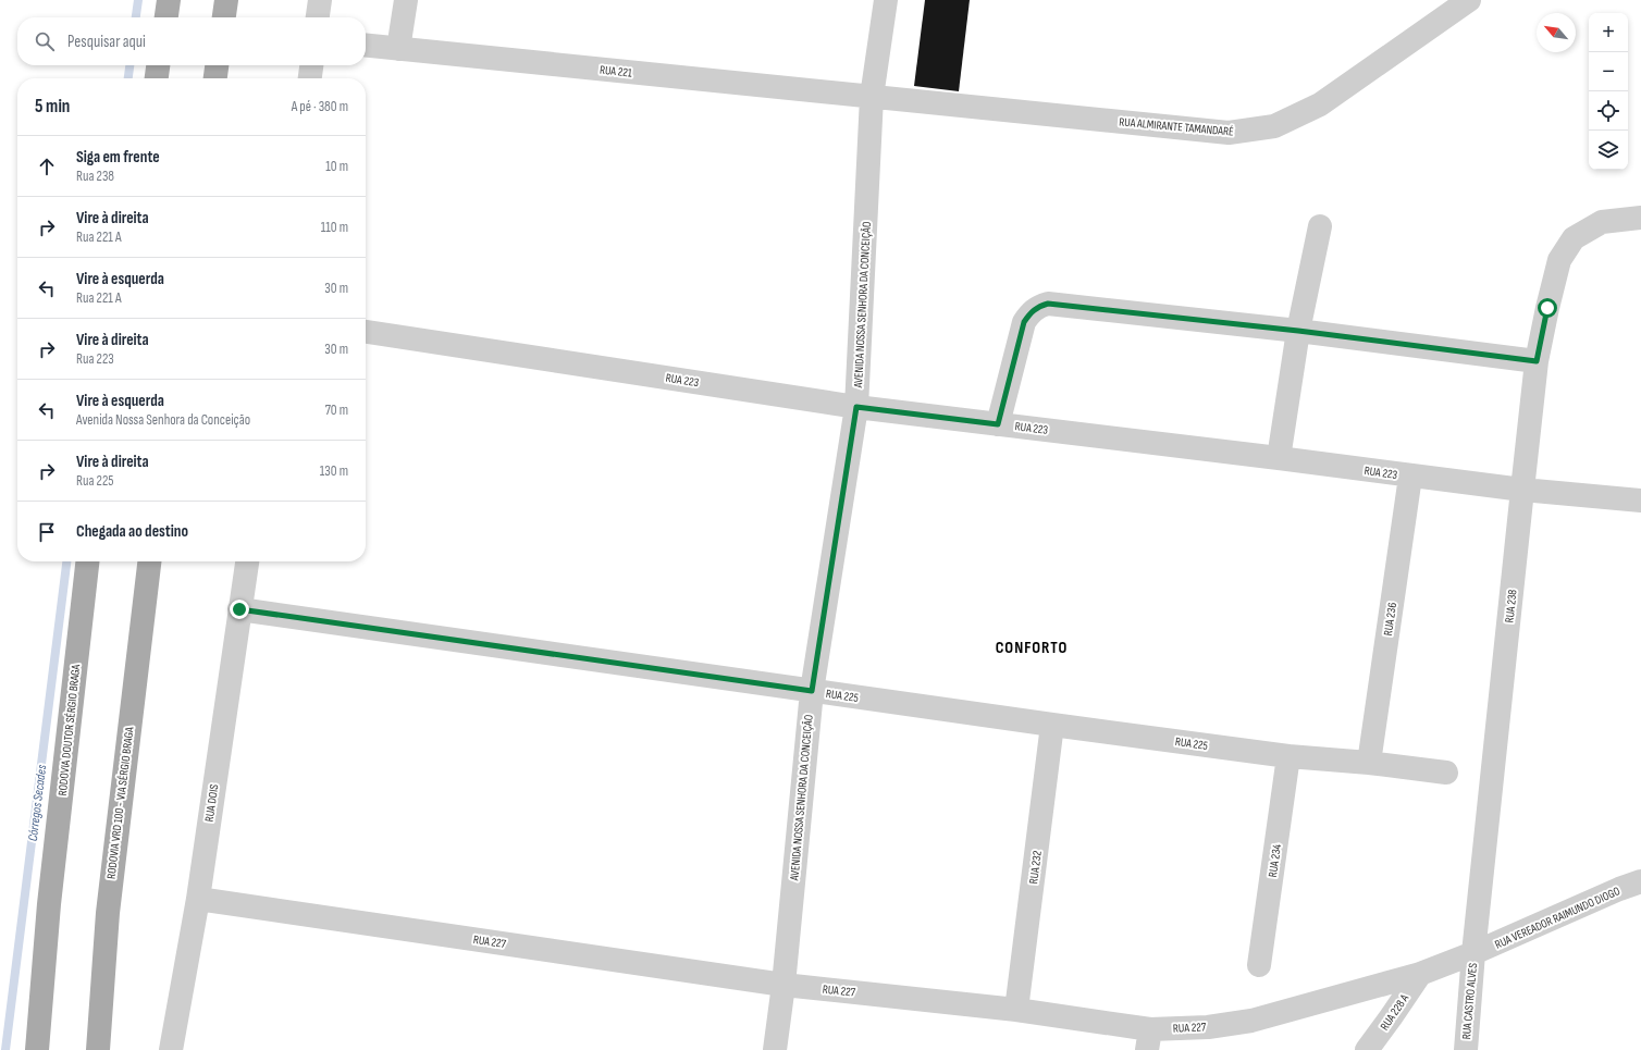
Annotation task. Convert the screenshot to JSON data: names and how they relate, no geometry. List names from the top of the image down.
{
  "streets": {
    "main road": ["RODOVIA DOUTOR SÉRGIO BRAGA", "RODOVIA VRD 100 - VIA SÉRGIO BRAGA"],
    "street": [
      "RUA 221",
      "RUA ALMIRANTE TAMANDARÉ",
      "AVENIDA NOSSA SENHORA DA CONCEIÇÃO",
      "RUA 223",
      "RUA 238",
      "RUA 236",
      "RUA 225",
      "RUA DOIS",
      "RUA 234",
      "RUA 232",
      "RUA VEREADOR RAIMUNDO DIOGO",
      "RUA 227",
      "RUA CASTRO ALVES",
      "RUA 228 A"
    ]
  },
  "crossings": [
    ["RUA 221", "RUA ALMIRANTE TAMANDARÉ"],
    ["RUA 221", "AVENIDA NOSSA SENHORA DA CONCEIÇÃO"],
    ["RUA ALMIRANTE TAMANDARÉ", "AVENIDA NOSSA SENHORA DA CONCEIÇÃO"],
    ["AVENIDA NOSSA SENHORA DA CONCEIÇÃO", "RUA 223"],
    ["AVENIDA NOSSA SENHORA DA CONCEIÇÃO", "RUA 225"],
    ["AVENIDA NOSSA SENHORA DA CONCEIÇÃO", "RUA 227"],
    ["RUA 223", "RUA 238"],
    ["RUA 223", "RUA 236"],
    ["RUA 238", "RUA VEREADOR RAIMUNDO DIOGO"],
    ["RUA 238", "RUA 227"],
    ["RUA 238", "RUA CASTRO ALVES"],
    ["RUA 236", "RUA 225"],
    ["RUA 225", "RUA DOIS"],
    ["RUA 225", "RUA 234"],
    ["RUA 225", "RUA 232"],
    ["RUA DOIS", "RUA 227"],
    ["RUA 232", "RUA 227"],
    ["RUA VEREADOR RAIMUNDO DIOGO", "RUA 227"],
    ["RUA VEREADOR RAIMUNDO DIOGO", "RUA CASTRO ALVES"],
    ["RUA 227", "RUA CASTRO ALVES"],
    ["RUA 227", "RUA 228 A"]
  ],
  "districts": ["CONFORTO"],
  "water": ["Córregos Secades"],
  "north": "top left",
  "page": {
    "map_buttons": ["+", "−"],
    "search": "Pesquisar aqui",
    "heading": ["5 min", "A pé · 380 m"],
    "list": [
      ["Siga em frente", "Rua 238", "10 m"],
      ["Vire à direita", "Rua 221 A", "110 m"],
      ["Vire à esquerda", "Rua 221 A", "30 m"],
      ["Vire à direita", "Rua 223", "30 m"],
      ["Vire à esquerda", "Avenida Nossa Senhora da Conceição", "70 m"],
      ["Vire à direita", "Rua 225", "130 m"],
      "Chegada ao destino"
    ]
  }
}
